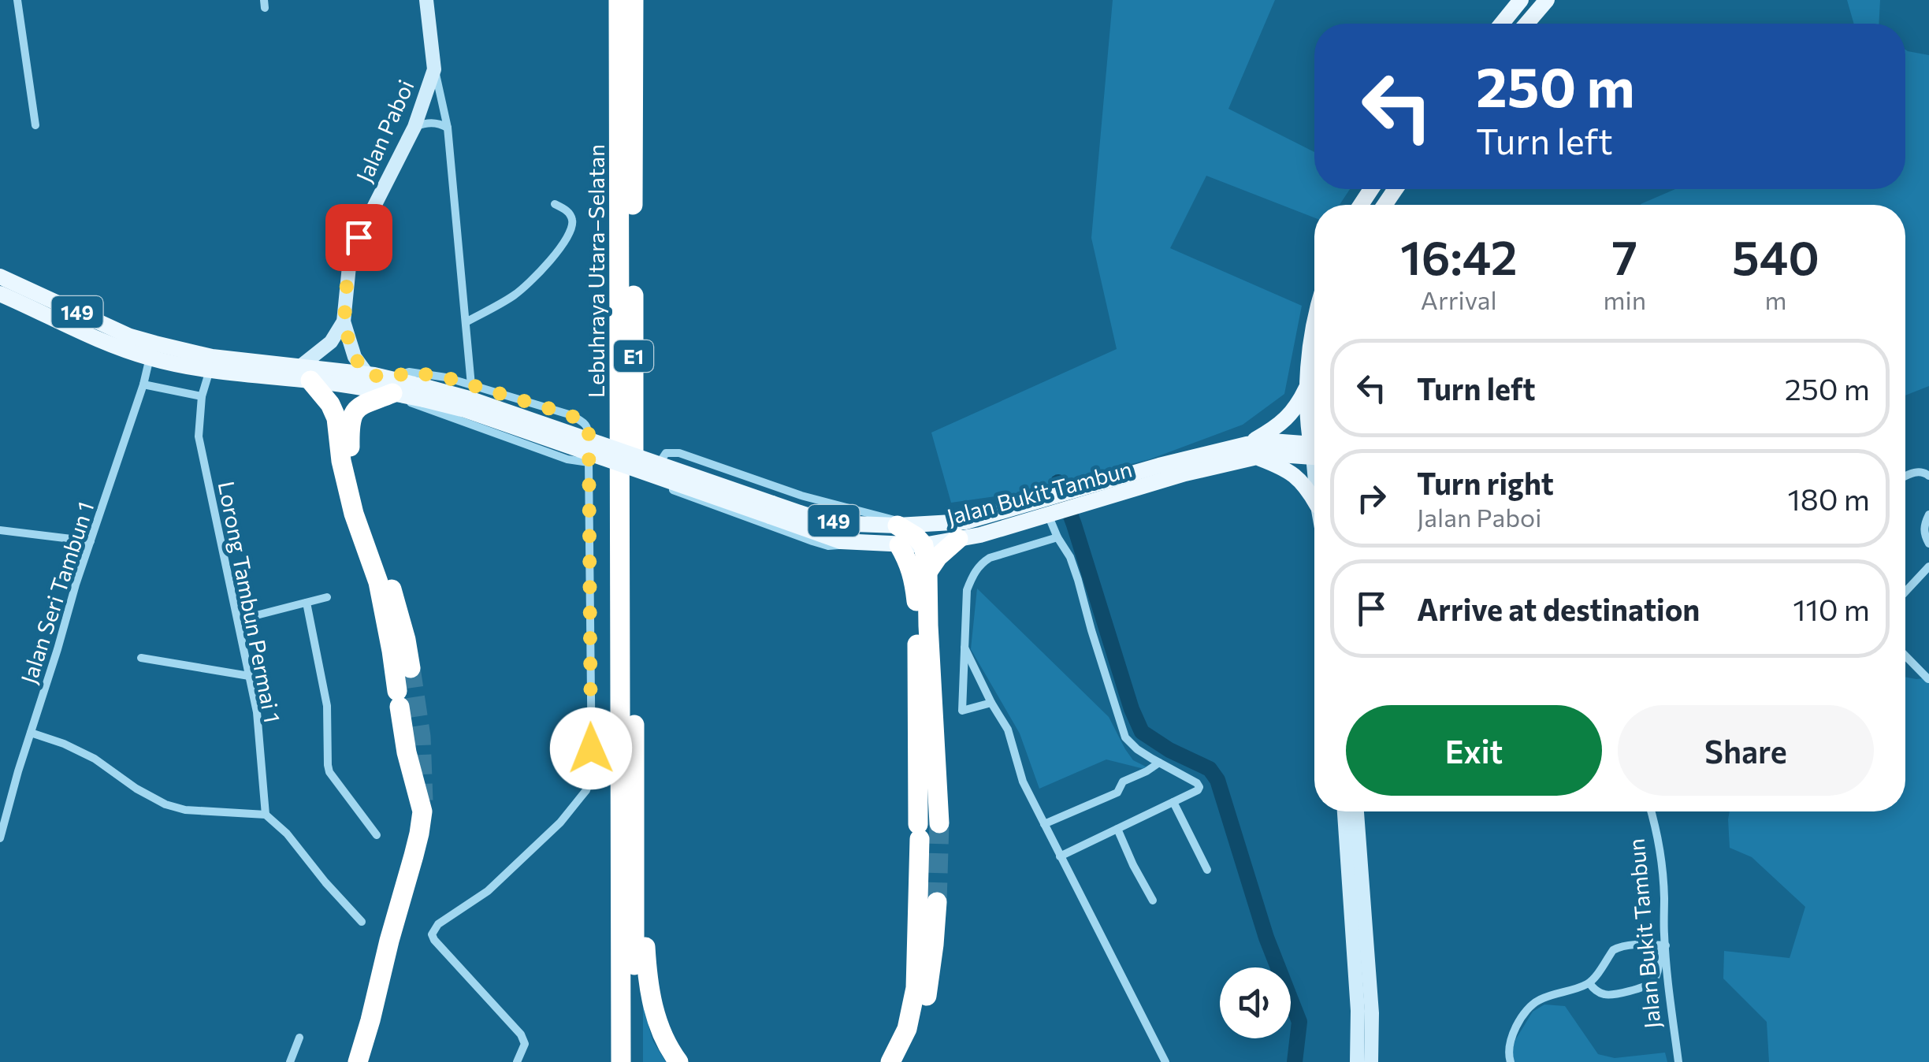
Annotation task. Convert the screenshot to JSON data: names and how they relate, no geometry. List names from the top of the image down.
{
  "streets": {
    "highway": ["Lebuhraya Utara–Selatan", "E1"],
    "main road": ["149", "Jalan Bukit Tambun"],
    "street": ["Jalan Paboi", "Jalan Seri Tambun 1", "Lorong Tambun Permai 1"]
  },
  "crossings": [
    ["Jalan Paboi", "Jalan Bukit Tambun"],
    ["Jalan Bukit Tambun", "Jalan Seri Tambun 1"],
    ["Jalan Bukit Tambun", "Lorong Tambun Permai 1"]
  ],
  "page": {
    "turn": ["250 m", "Turn left"],
    "eta": [
      "16:42",
      "Arrival",
      "7",
      "min",
      "540",
      "m"
    ],
    "list": [
      {
        "name": "Turn left",
        "value": "250 m"
      },
      {
        "name": "Turn right",
        "note": "Jalan Paboi",
        "value": "180 m"
      },
      {
        "name": "Arrive at destination",
        "value": "110 m"
      }
    ],
    "buttons": ["Exit", "Share"]
  }
}
